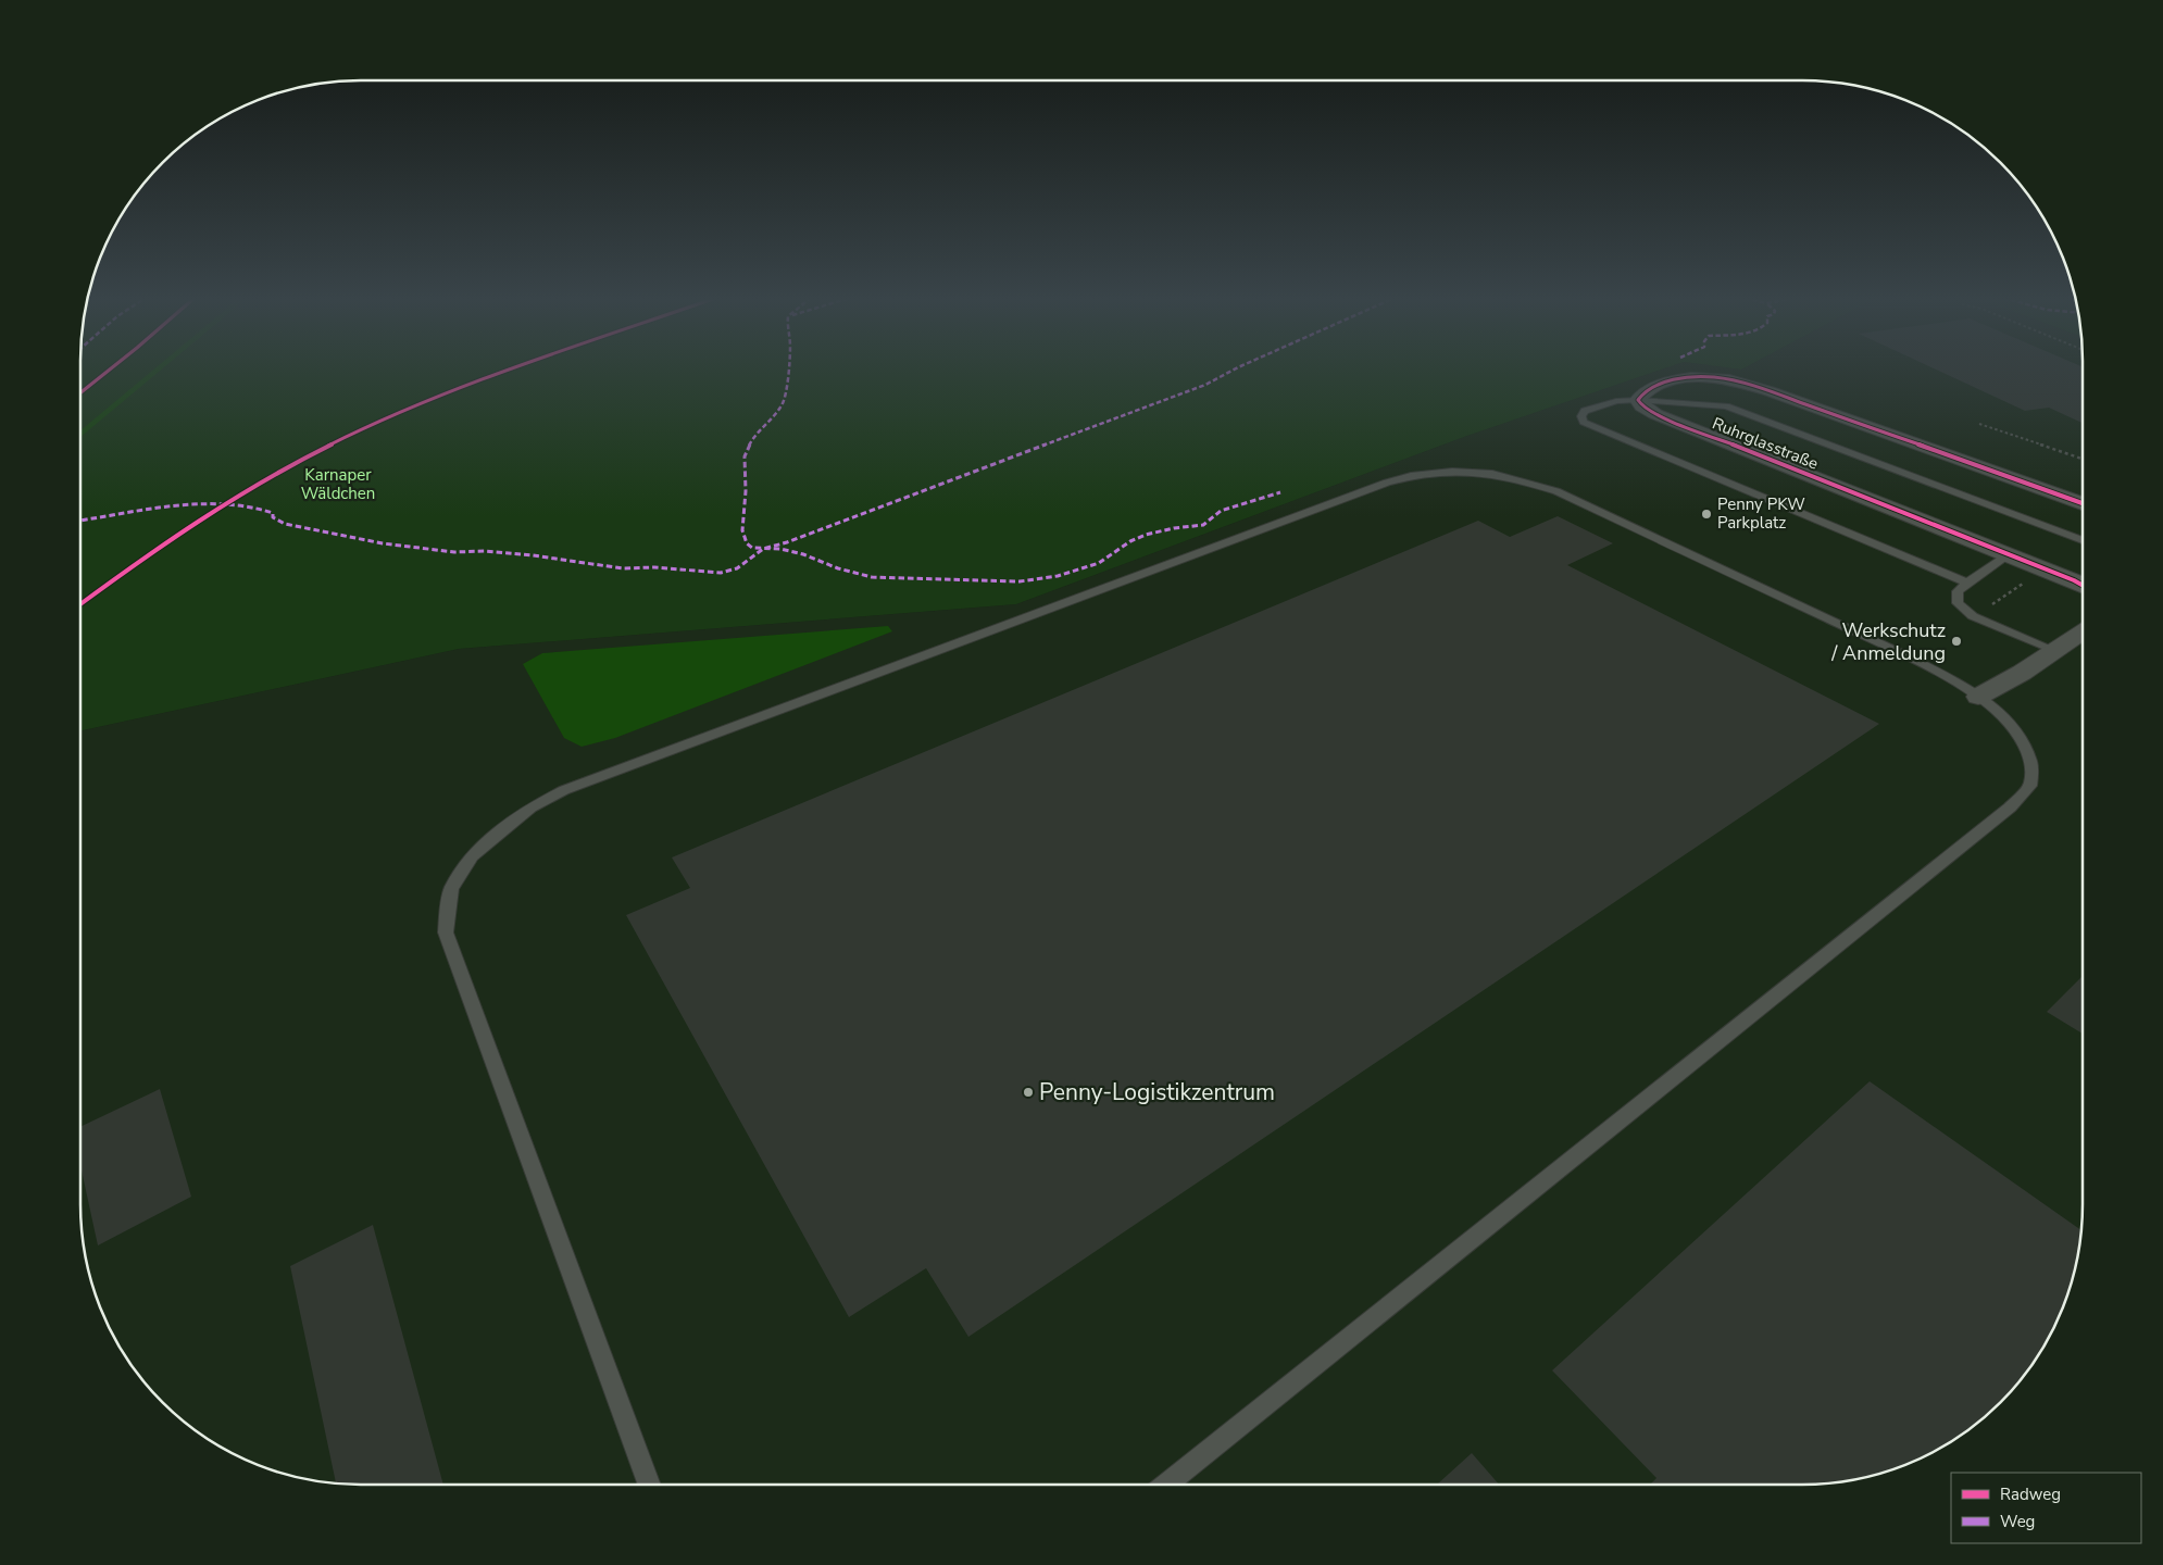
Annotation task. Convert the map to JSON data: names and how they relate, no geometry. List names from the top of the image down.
{
  "streets": {
    "street": ["Ruhrglasstraße"]
  },
  "parks": ["Karnaper Wäldchen"],
  "places": ["Penny PKW Parkplatz", "Werkschutz / Anmeldung", "Penny-Logistikzentrum"],
  "legend": ["Radweg", "Weg"]
}
